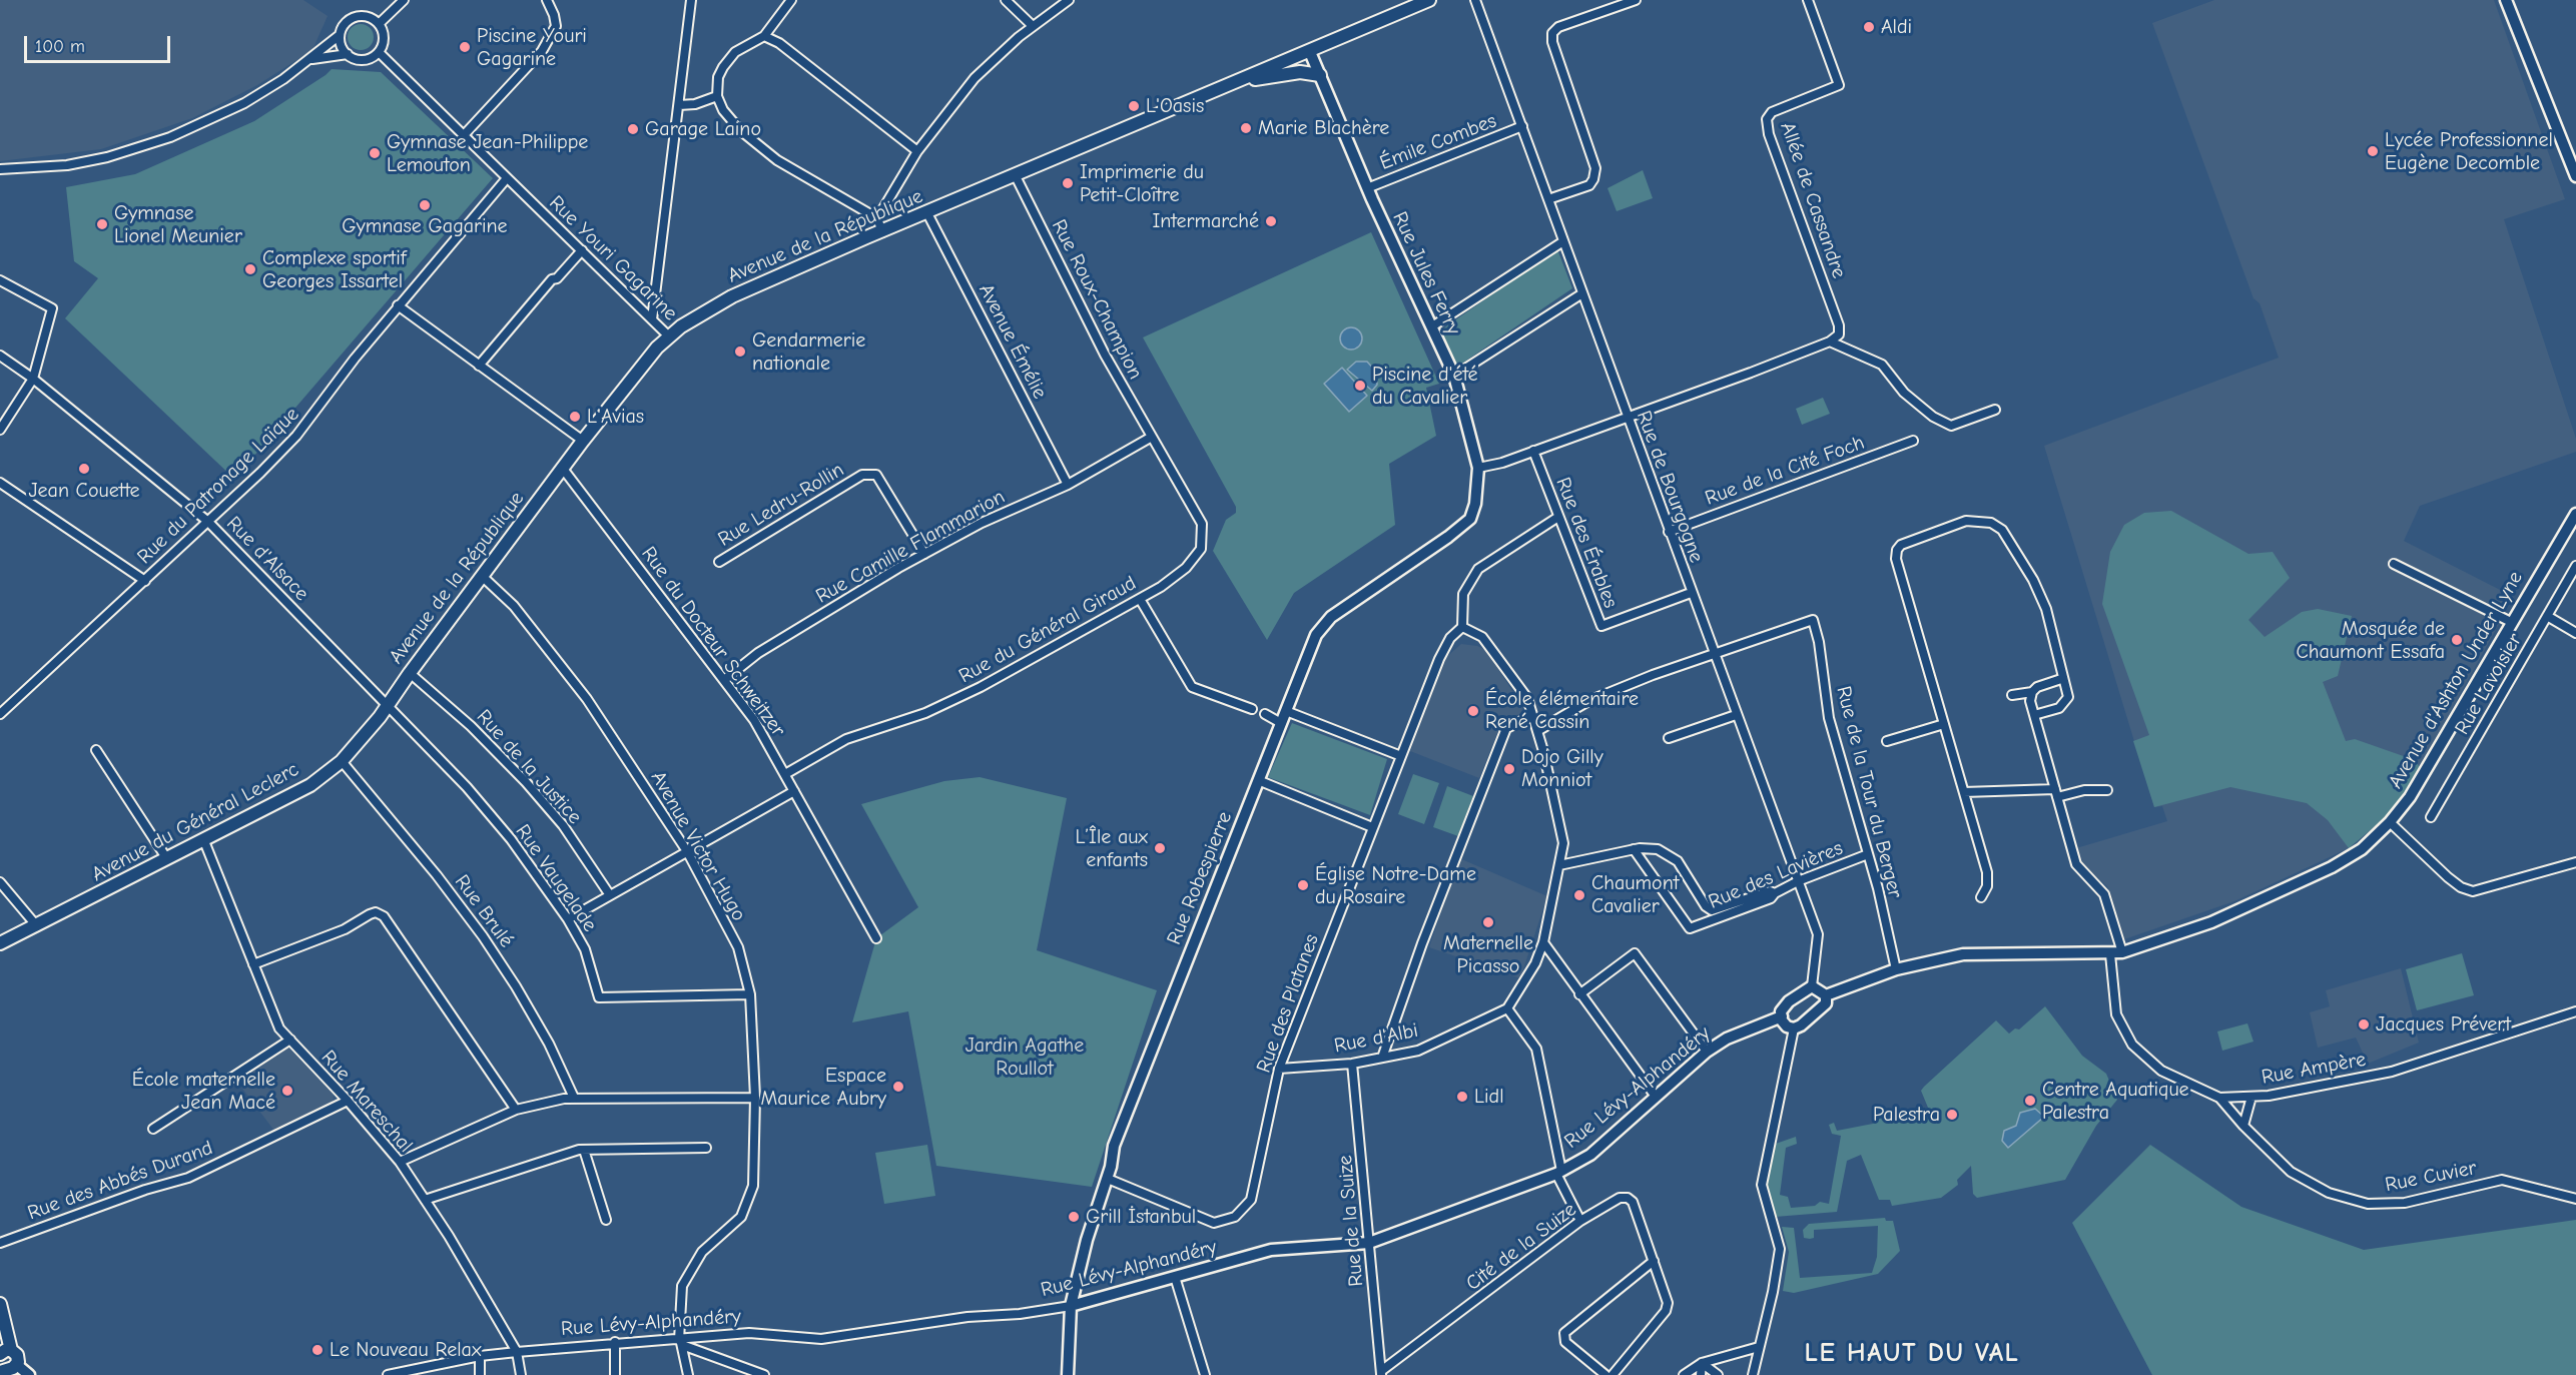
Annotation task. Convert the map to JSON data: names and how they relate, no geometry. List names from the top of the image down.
{
  "streets": {
    "main road": ["Avenue de la République", "Avenue du Général Leclerc"],
    "street": [
      "Émile Combes",
      "Allée de Cassandre",
      "Rue Youri Gagarine",
      "Rue Jules Ferry",
      "Rue Roux-Champion",
      "Avenue Émélie",
      "Rue de la Cité Foch",
      "Rue du Patronage Laïque",
      "Rue de Bourgogne",
      "Rue Ledru-Rollin",
      "Rue des Érables",
      "Rue Camille Flammarion",
      "Rue d'Alsace",
      "Rue du Général Giraud",
      "Rue du Docteur Schweitzer",
      "Avenue d'Ashton Under Lyne",
      "Rue Lavoisier",
      "Rue de la Justice",
      "Rue de la Tour du Berger",
      "Avenue Victor Hugo",
      "Rue des Lavières",
      "Rue Vaugelade",
      "Rue Robespierre",
      "Rue Brulé",
      "Rue des Platanes",
      "Rue d'Albi",
      "Rue Ampère",
      "Rue Lévy-Alphandéry",
      "Rue Mareschal",
      "Rue Cuvier",
      "Rue des Abbés Durand",
      "Rue de la Suize",
      "Cité de la Suize"
    ]
  },
  "crossings": [
    ["Émile Combes", "Rue Jules Ferry"],
    ["Émile Combes", "Rue de Bourgogne"],
    ["Avenue de la République", "Rue Youri Gagarine"],
    ["Avenue de la République", "Rue Jules Ferry"],
    ["Avenue de la République", "Rue Roux-Champion"],
    ["Avenue de la République", "Avenue Émélie"],
    ["Avenue de la République", "Rue d'Alsace"],
    ["Avenue de la République", "Rue du Docteur Schweitzer"],
    ["Avenue de la République", "Rue de la Justice"],
    ["Avenue de la République", "Avenue du Général Leclerc"],
    ["Avenue de la République", "Avenue Victor Hugo"],
    ["Avenue de la République", "Rue Vaugelade"],
    ["Rue Youri Gagarine", "Rue du Patronage Laïque"],
    ["Rue Jules Ferry", "Rue Robespierre"],
    ["Rue Roux-Champion", "Rue Camille Flammarion"],
    ["Rue Roux-Champion", "Rue du Général Giraud"],
    ["Avenue Émélie", "Rue Camille Flammarion"],
    ["Rue de la Cité Foch", "Rue de Bourgogne"],
    ["Rue du Patronage Laïque", "Rue d'Alsace"],
    ["Rue de Bourgogne", "Rue des Érables"],
    ["Rue de Bourgogne", "Rue de la Tour du Berger"],
    ["Rue de Bourgogne", "Rue des Lavières"],
    ["Rue Ledru-Rollin", "Rue Camille Flammarion"],
    ["Rue Camille Flammarion", "Rue du Général Giraud"],
    ["Rue Camille Flammarion", "Rue du Docteur Schweitzer"],
    ["Rue d'Alsace", "Avenue du Général Leclerc"],
    ["Rue d'Alsace", "Rue Vaugelade"],
    ["Rue du Général Giraud", "Rue du Docteur Schweitzer"],
    ["Rue de la Tour du Berger", "Rue des Lavières"],
    ["Avenue du Général Leclerc", "Rue Vaugelade"],
    ["Avenue du Général Leclerc", "Rue Brulé"],
    ["Avenue du Général Leclerc", "Rue Mareschal"],
    ["Avenue Victor Hugo", "Rue Vaugelade"],
    ["Avenue Victor Hugo", "Rue Lévy-Alphandéry"],
    ["Rue Robespierre", "Rue des Platanes"],
    ["Rue Robespierre", "Rue Lévy-Alphandéry"],
    ["Rue des Platanes", "Rue d'Albi"],
    ["Rue d'Albi", "Rue de la Suize"],
    ["Rue Ampère", "Rue Cuvier"],
    ["Rue Lévy-Alphandéry", "Rue Mareschal"],
    ["Rue Lévy-Alphandéry", "Rue de la Suize"],
    ["Rue Mareschal", "Rue des Abbés Durand"],
    ["Rue de la Suize", "Cité de la Suize"]
  ],
  "districts": ["LE HAUT DU VAL"],
  "parks": ["Jardin Agathe Roullot"],
  "places": [
    "Aldi",
    "Piscine Youri Gagarine",
    "L'Oasis",
    "Marie Blachère",
    "Garage Laino",
    "Lycée Professionnel Eugène Decomble",
    "Gymnase Jean-Philippe Lemouton",
    "Imprimerie du Petit-Cloître",
    "Gymnase Gagarine",
    "Intermarché",
    "Gymnase Lionel Meunier",
    "Complexe sportif Georges Issartel",
    "Gendarmerie nationale",
    "Piscine d'été du Cavalier",
    "L'Avias",
    "Jean Couette",
    "Mosquée de Chaumont Essafa",
    "École élémentaire René Cassin",
    "Dojo Gilly Monniot",
    "L’Île aux enfants",
    "Église Notre-Dame du Rosaire",
    "Chaumont Cavalier",
    "Maternelle Picasso",
    "Jacques Prévert",
    "Espace Maurice Aubry",
    "École maternelle Jean Macé",
    "Lidl",
    "Centre Aquatique Palestra",
    "Palestra",
    "Grill İstanbul",
    "Le Nouveau Relax"
  ],
  "scale_bar": "100 m"
}
